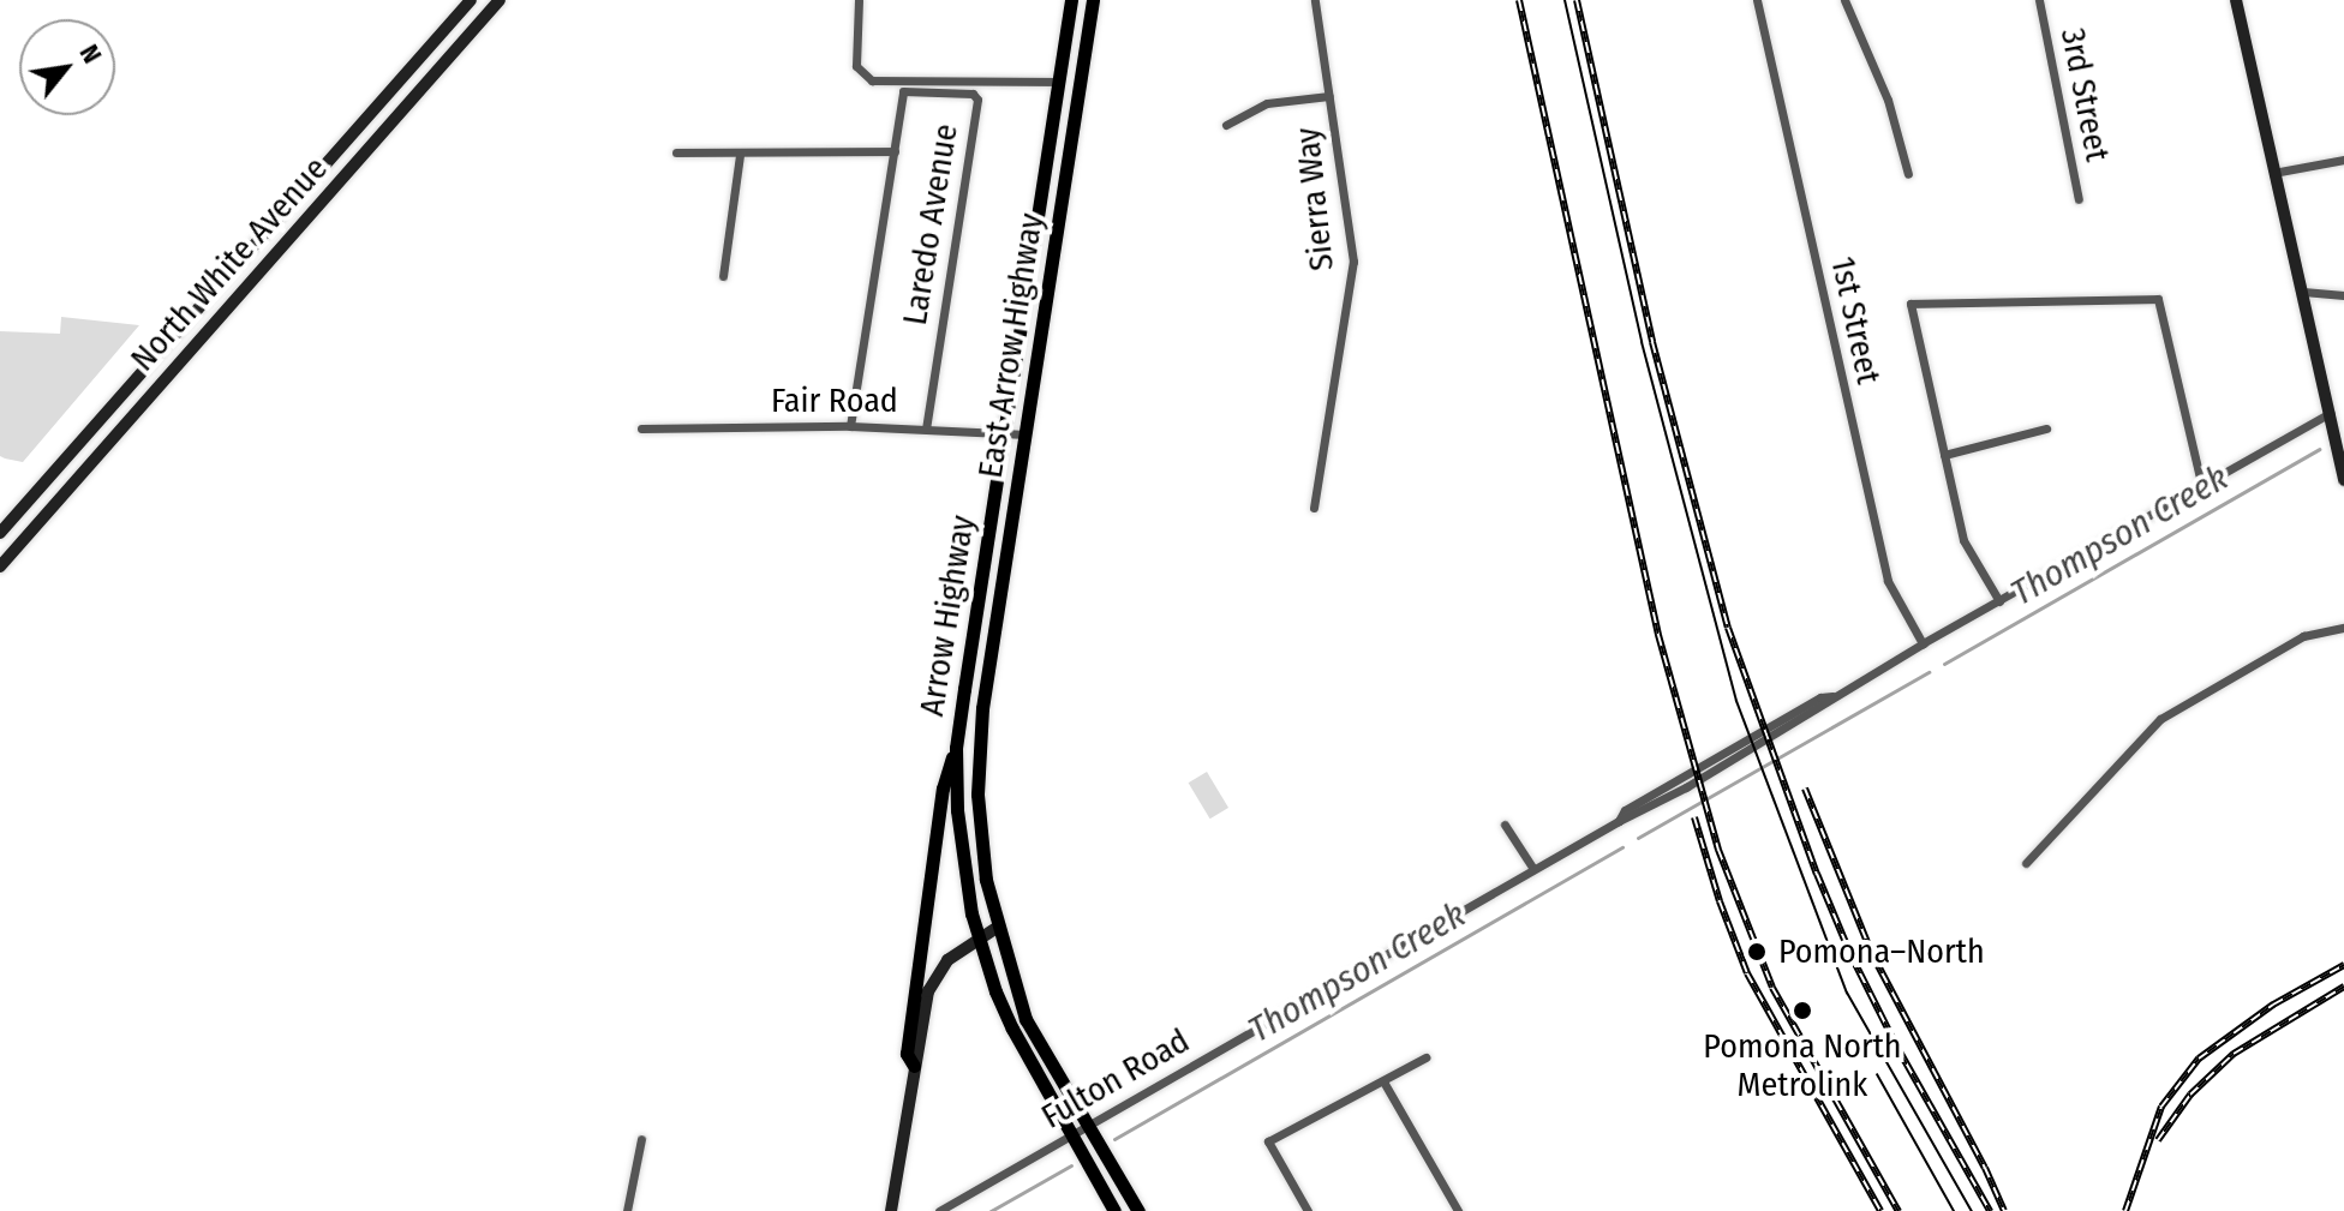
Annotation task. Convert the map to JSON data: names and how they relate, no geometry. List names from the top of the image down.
{
  "streets": {
    "main road": ["North White Avenue", "East Arrow Highway", "Arrow Highway"],
    "street": [
      "3rd Street",
      "Sierra Way",
      "Laredo Avenue",
      "1st Street",
      "Fair Road",
      "Fulton Road"
    ]
  },
  "crossings": [
    ["Laredo Avenue", "Fair Road"],
    ["1st Street", "Fulton Road"],
    ["East Arrow Highway", "Fair Road"],
    ["Fair Road", "Arrow Highway"],
    ["Arrow Highway", "Fulton Road"]
  ],
  "water": ["Thompson Creek"],
  "places": ["Pomona–North", "Pomona North Metrolink"],
  "north": "top right"
}
